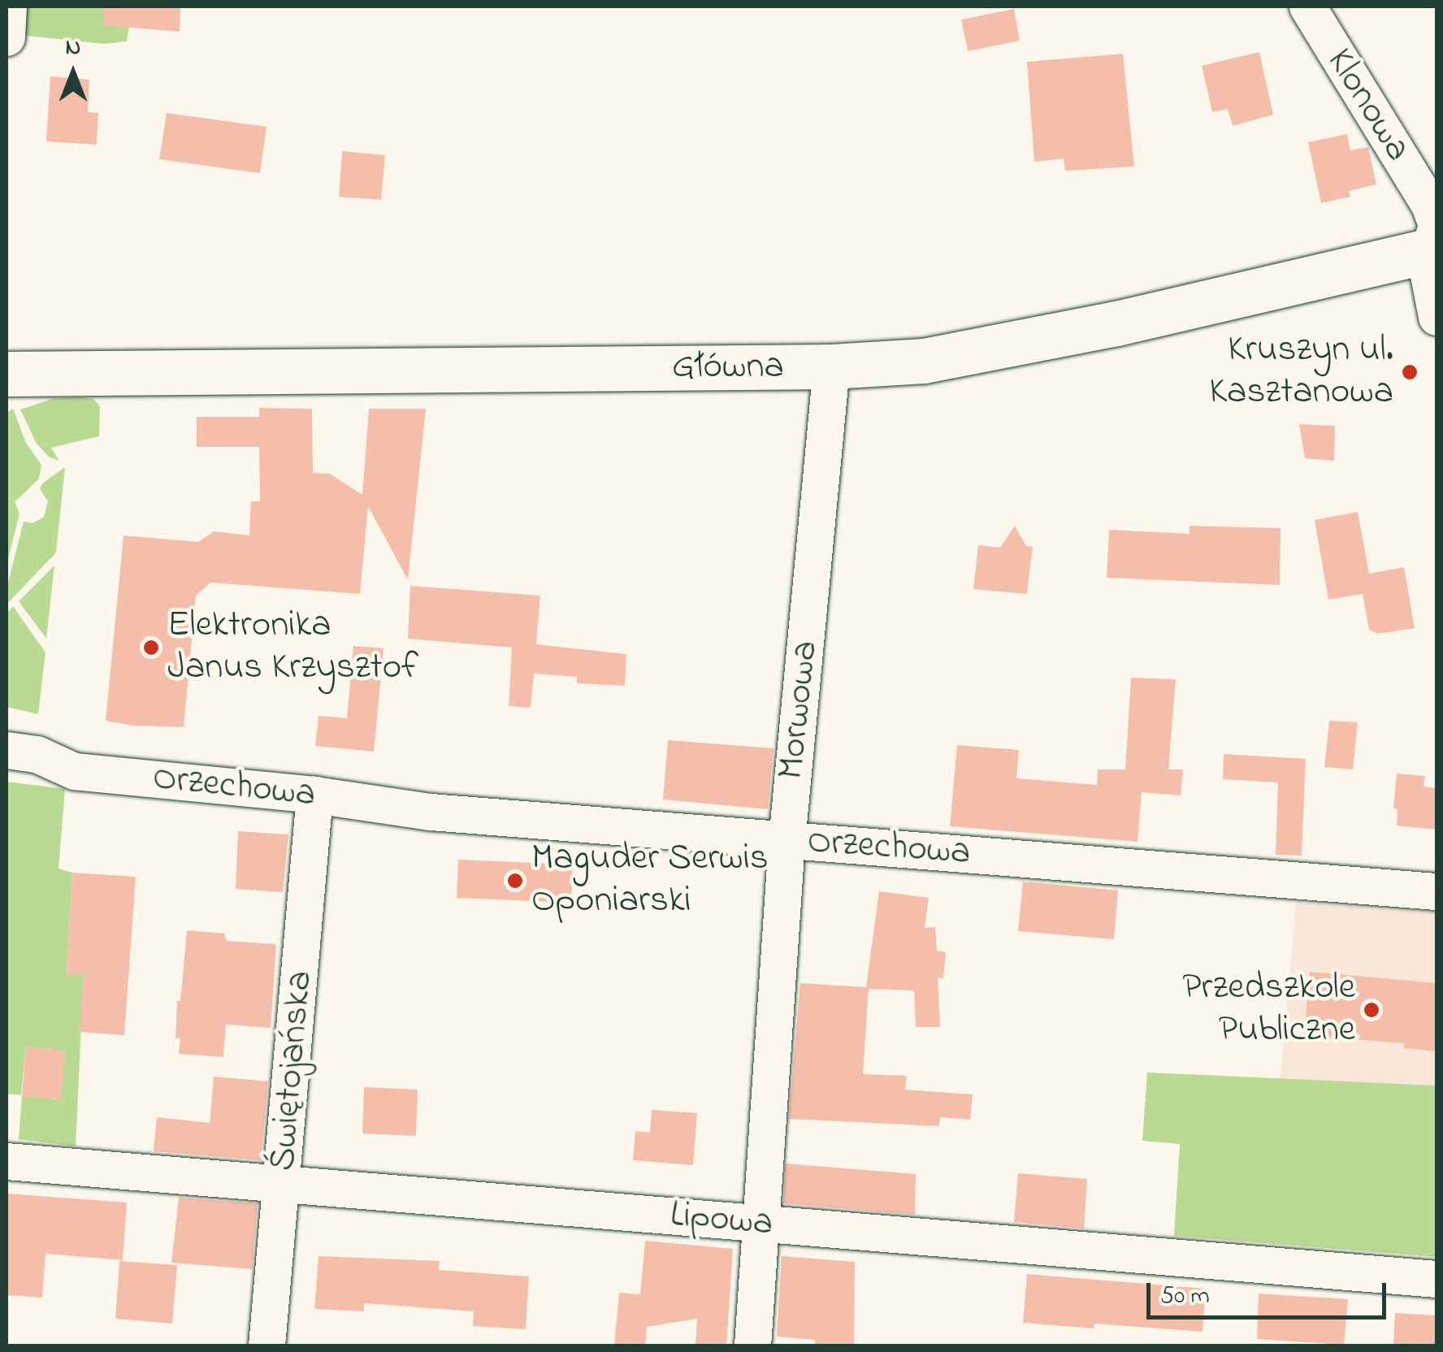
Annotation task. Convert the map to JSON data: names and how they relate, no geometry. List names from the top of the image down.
{
  "streets": {
    "main road": ["Główna"],
    "street": [
      "Klonowa",
      "Morwowa",
      "Orzechowa",
      "Świętojańska",
      "Lipowa"
    ]
  },
  "crossings": [
    ["Klonowa", "Główna"],
    ["Główna", "Morwowa"],
    ["Morwowa", "Orzechowa"],
    ["Morwowa", "Lipowa"],
    ["Orzechowa", "Świętojańska"],
    ["Świętojańska", "Lipowa"]
  ],
  "places": [
    "Kruszyn ul. Kasztanowa",
    "Elektronika Janus Krzysztof",
    "Maguder Serwis Oponiarski",
    "Przedszkole Publiczne"
  ],
  "scale_bar": "50 m",
  "north": "top"
}
